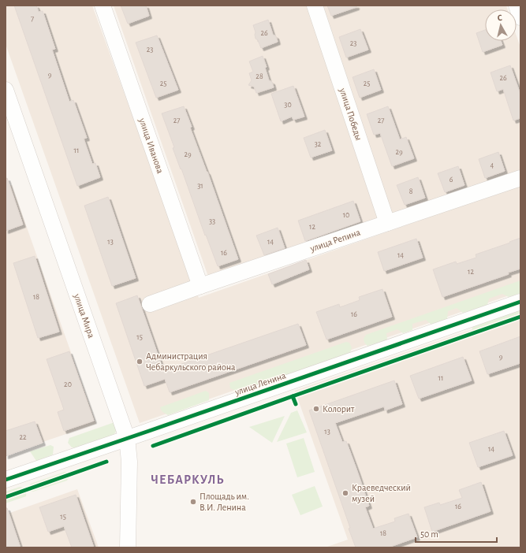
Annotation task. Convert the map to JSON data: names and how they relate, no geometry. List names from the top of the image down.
{
  "streets": {
    "street": [
      "улица Победы",
      "улица Иванова",
      "улица Репина",
      "улица Мира",
      "улица Ленина"
    ]
  },
  "crossings": [
    ["улица Победы", "улица Репина"],
    ["улица Иванова", "улица Репина"],
    ["улица Мира", "улица Ленина"]
  ],
  "districts": ["ЧЕБАРКУЛЬ"],
  "places": [
    "Администрация Чебаркульского района",
    "Колорит",
    "Краеведческий музей",
    "Площадь им. В.И. Ленина"
  ],
  "house_numbers": [
    "7",
    "26",
    "23",
    "23",
    "9",
    "28",
    "26",
    "25",
    "25",
    "30",
    "27",
    "27",
    "32",
    "11",
    "29",
    "29",
    "4",
    "6",
    "31",
    "8",
    "10",
    "33",
    "12",
    "13",
    "14",
    "16",
    "14",
    "12",
    "18",
    "16",
    "15",
    "9",
    "11",
    "20",
    "13",
    "22",
    "14",
    "16",
    "15",
    "18"
  ],
  "scale_bar": "50 m",
  "north": "top"
}
